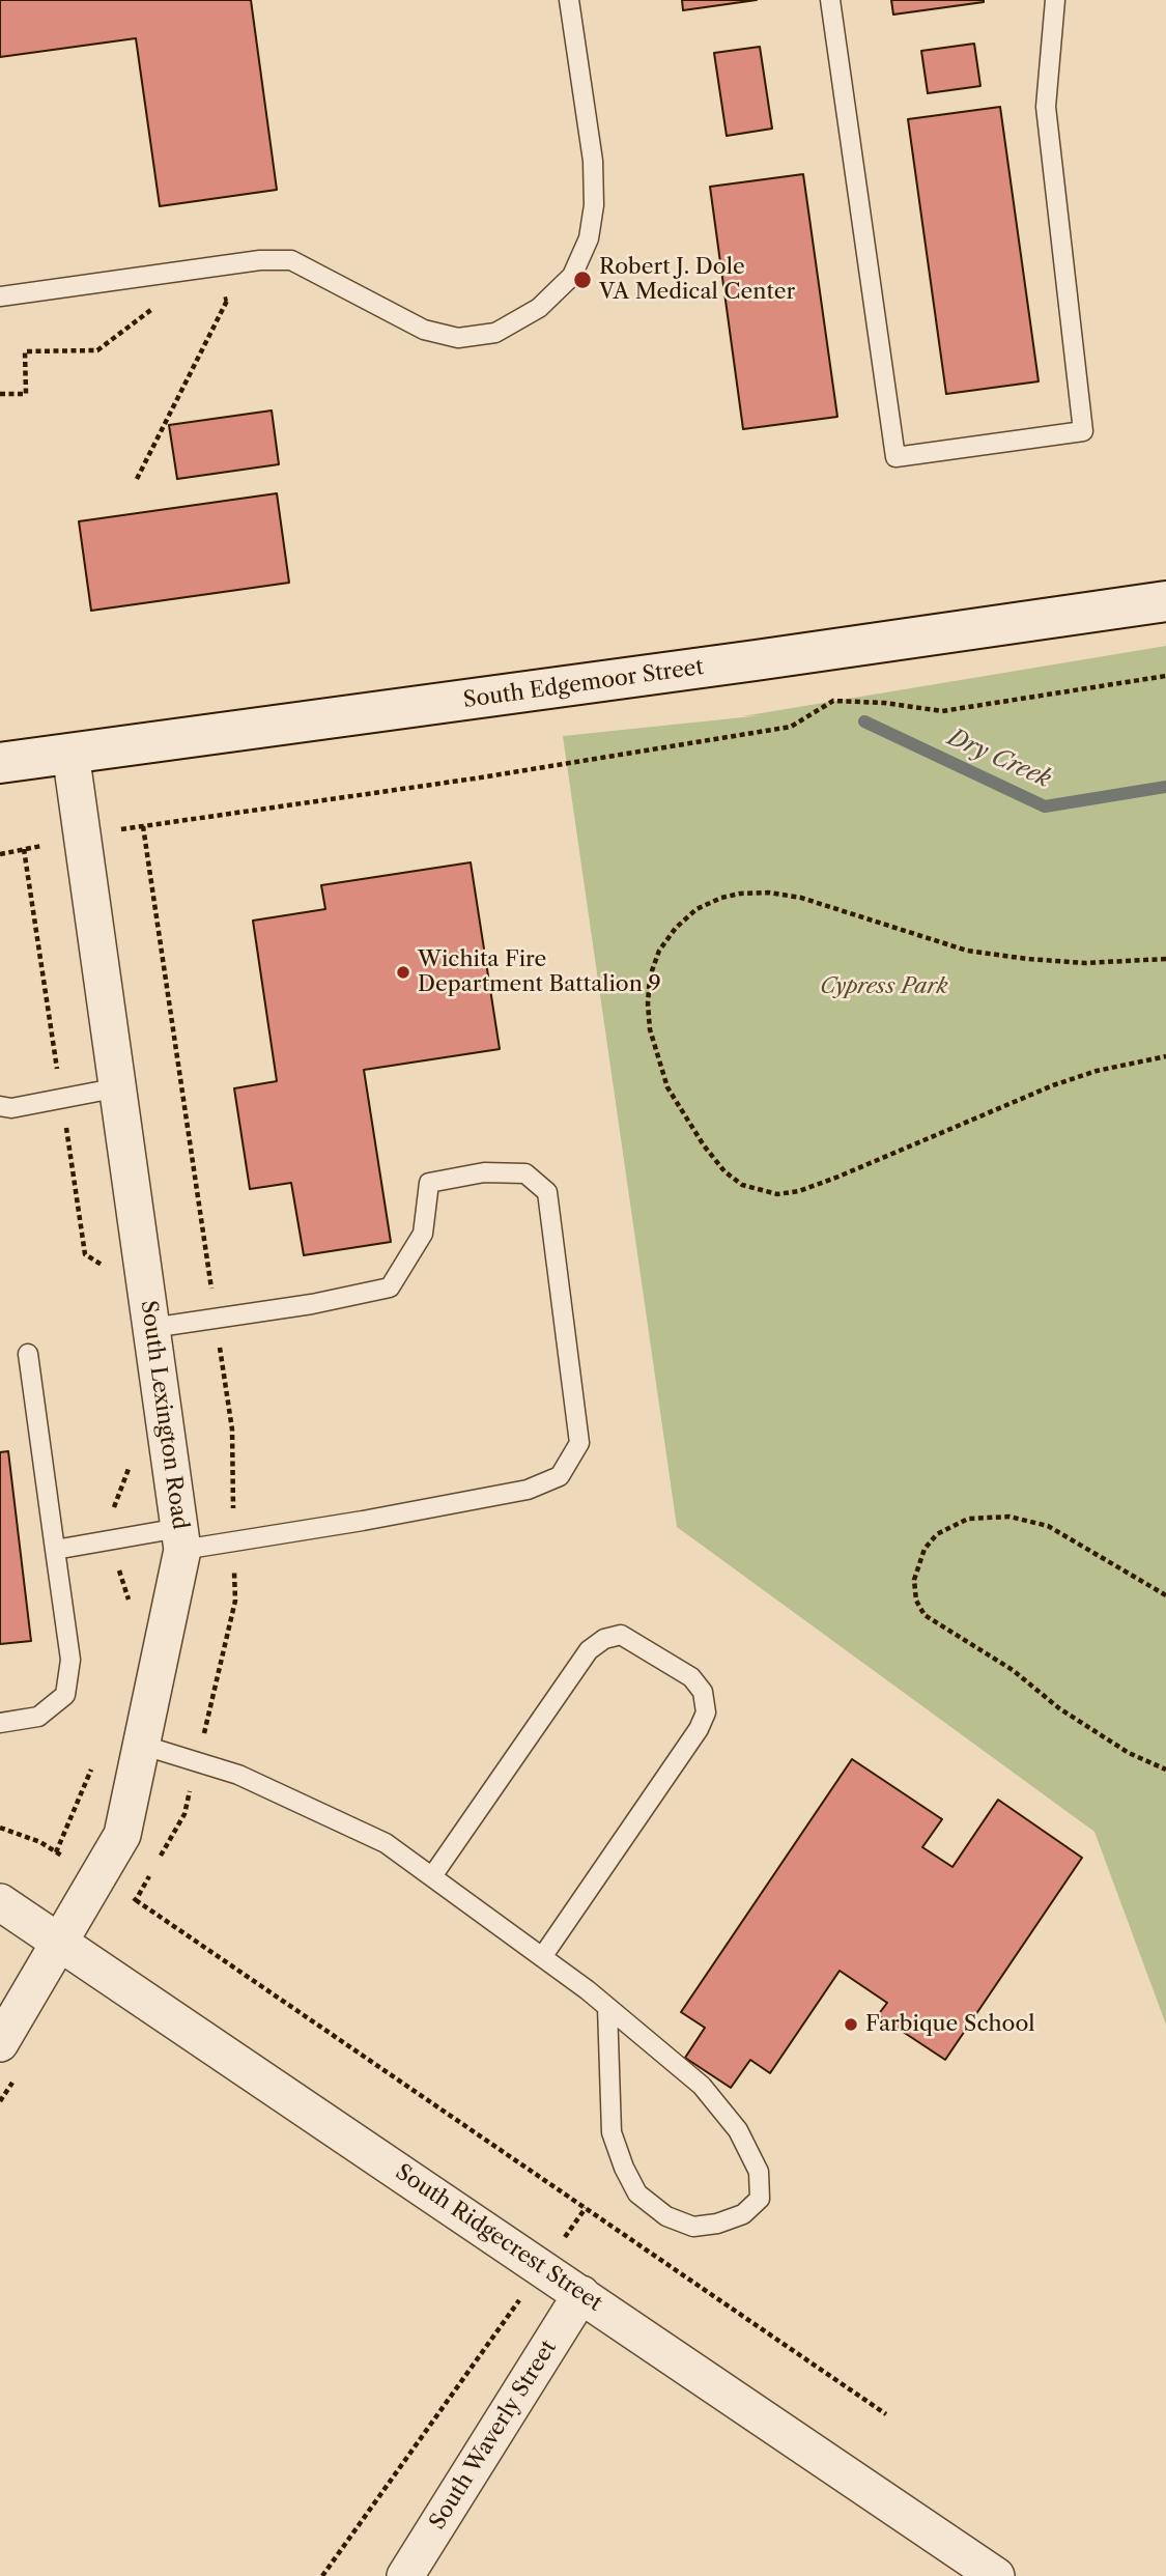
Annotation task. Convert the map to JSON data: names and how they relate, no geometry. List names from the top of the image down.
{
  "streets": {
    "street": [
      "South Edgemoor Street",
      "South Lexington Road",
      "South Ridgecrest Street",
      "South Waverly Street"
    ]
  },
  "crossings": [
    ["South Edgemoor Street", "South Lexington Road"],
    ["South Lexington Road", "South Ridgecrest Street"],
    ["South Ridgecrest Street", "South Waverly Street"]
  ],
  "water": ["Dry Creek"],
  "parks": ["Cypress Park"],
  "places": ["Robert J. Dole VA Medical Center", "Wichita Fire Department Battalion 9", "Farbique School"]
}
